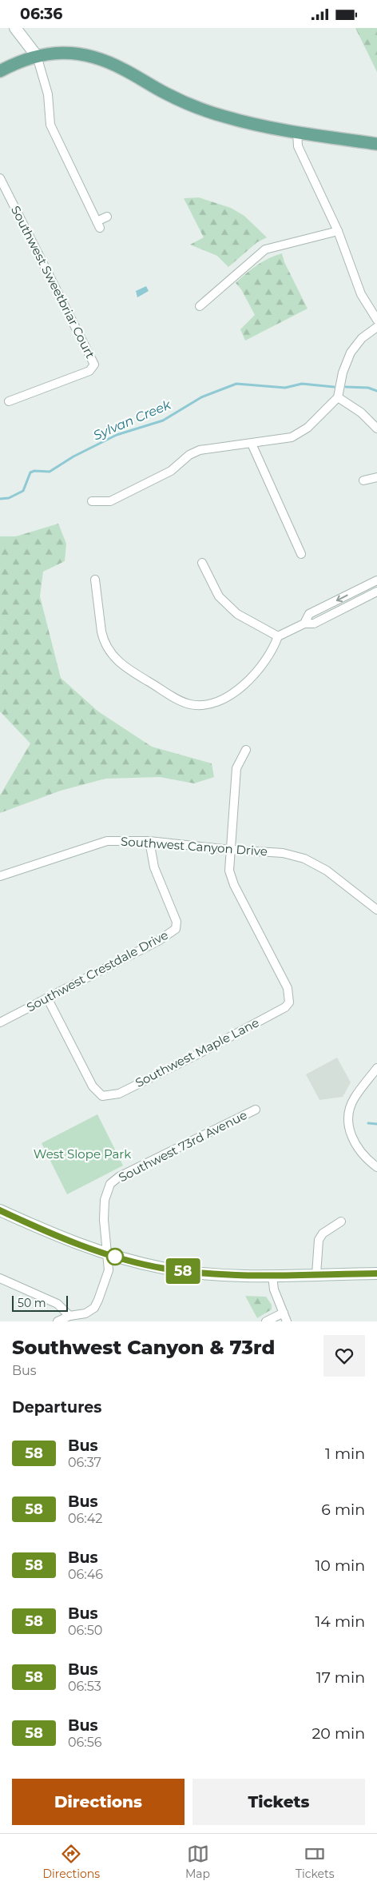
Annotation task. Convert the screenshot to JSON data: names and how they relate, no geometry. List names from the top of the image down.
{
  "streets": {
    "street": [
      "Southwest Sweetbriar Court",
      "Southwest Canyon Drive",
      "Southwest Crestdale Drive",
      "Southwest Maple Lane",
      "Southwest 73rd Avenue"
    ]
  },
  "crossings": [
    ["Southwest Canyon Drive", "Southwest Crestdale Drive"],
    ["Southwest Canyon Drive", "Southwest Maple Lane"],
    ["Southwest Crestdale Drive", "Southwest Maple Lane"]
  ],
  "water": ["Sylvan Creek"],
  "parks": ["West Slope Park"],
  "lines": ["bus line 58"],
  "scale_bar": "50 m",
  "page": {
    "status": "06:36",
    "on_map": "58",
    "scale": "50 m",
    "heading": [
      ["Southwest Canyon & 73rd", "Bus"],
      "Departures"
    ],
    "list": [
      {
        "mark": "58",
        "name": "Bus",
        "note": "06:37",
        "value": "1 min"
      },
      {
        "mark": "58",
        "name": "Bus",
        "note": "06:42",
        "value": "6 min"
      },
      {
        "mark": "58",
        "name": "Bus",
        "note": "06:46",
        "value": "10 min"
      },
      {
        "mark": "58",
        "name": "Bus",
        "note": "06:50",
        "value": "14 min"
      },
      {
        "mark": "58",
        "name": "Bus",
        "note": "06:53",
        "value": "17 min"
      },
      {
        "mark": "58",
        "name": "Bus",
        "note": "06:56",
        "value": "20 min"
      }
    ],
    "buttons": ["Directions", "Tickets"],
    "tabs": ["Directions", "Map", "Tickets"]
  }
}
